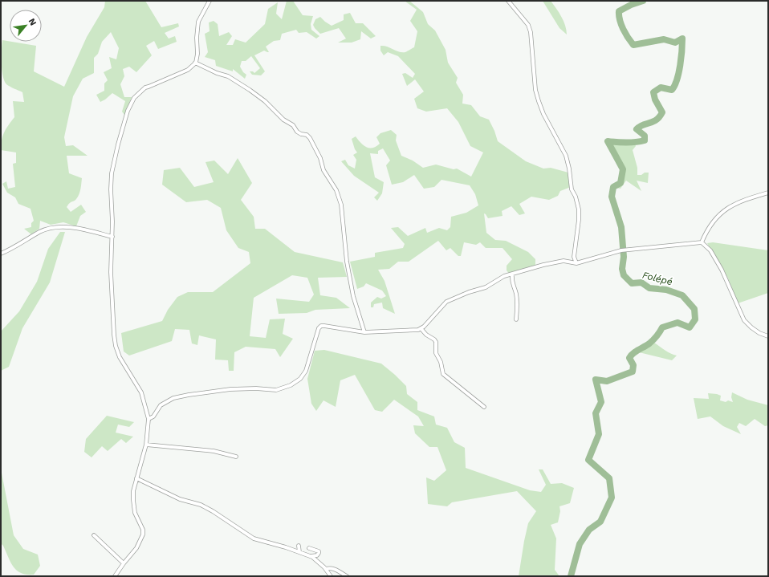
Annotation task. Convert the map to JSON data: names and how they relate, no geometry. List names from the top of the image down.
{
  "water": ["Folépé"],
  "north": "top right"
}
